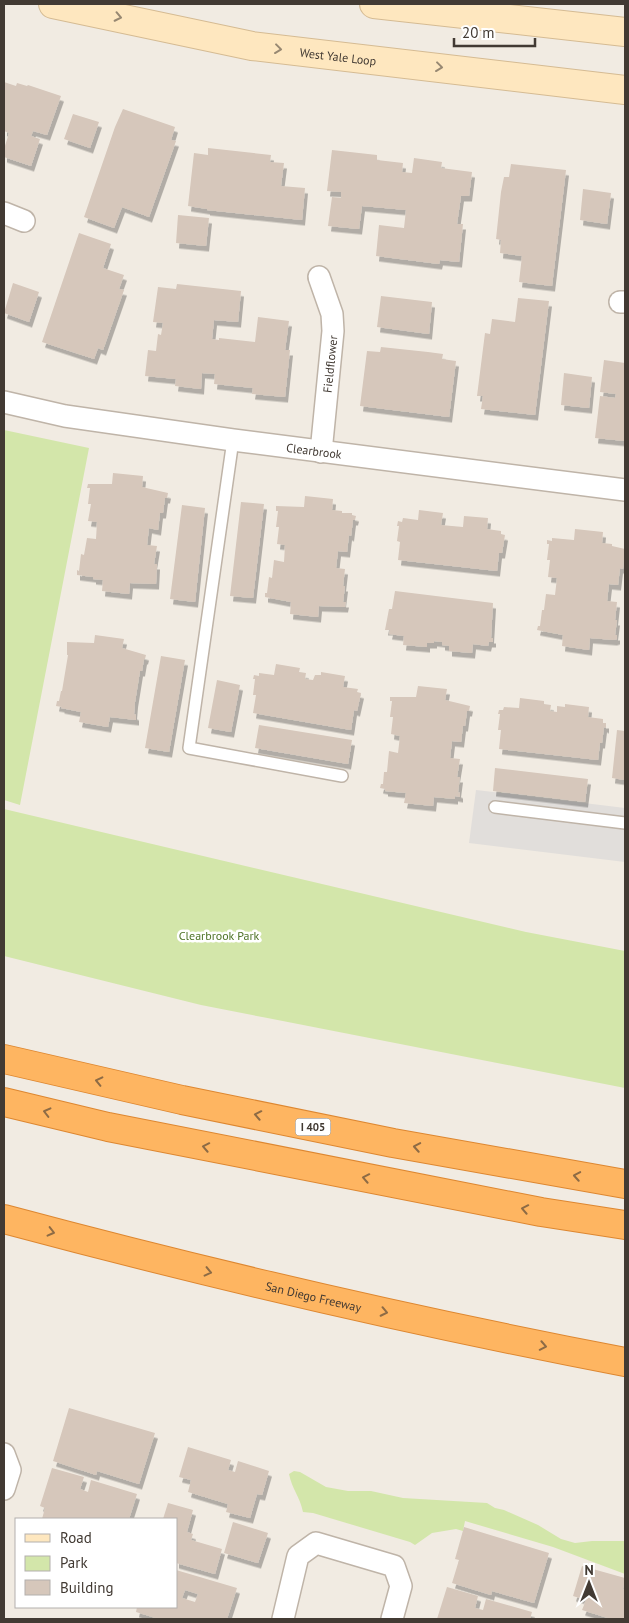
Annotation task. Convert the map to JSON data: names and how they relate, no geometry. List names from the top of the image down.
{
  "streets": {
    "highway": ["I 405", "San Diego Freeway"],
    "main road": ["West Yale Loop"],
    "street": ["Fieldflower", "Clearbrook"]
  },
  "crossings": [
    ["Fieldflower", "Clearbrook"]
  ],
  "parks": ["Clearbrook Park"],
  "legend": ["Road", "Park", "Building"],
  "scale_bar": "20 m",
  "north": "top"
}
